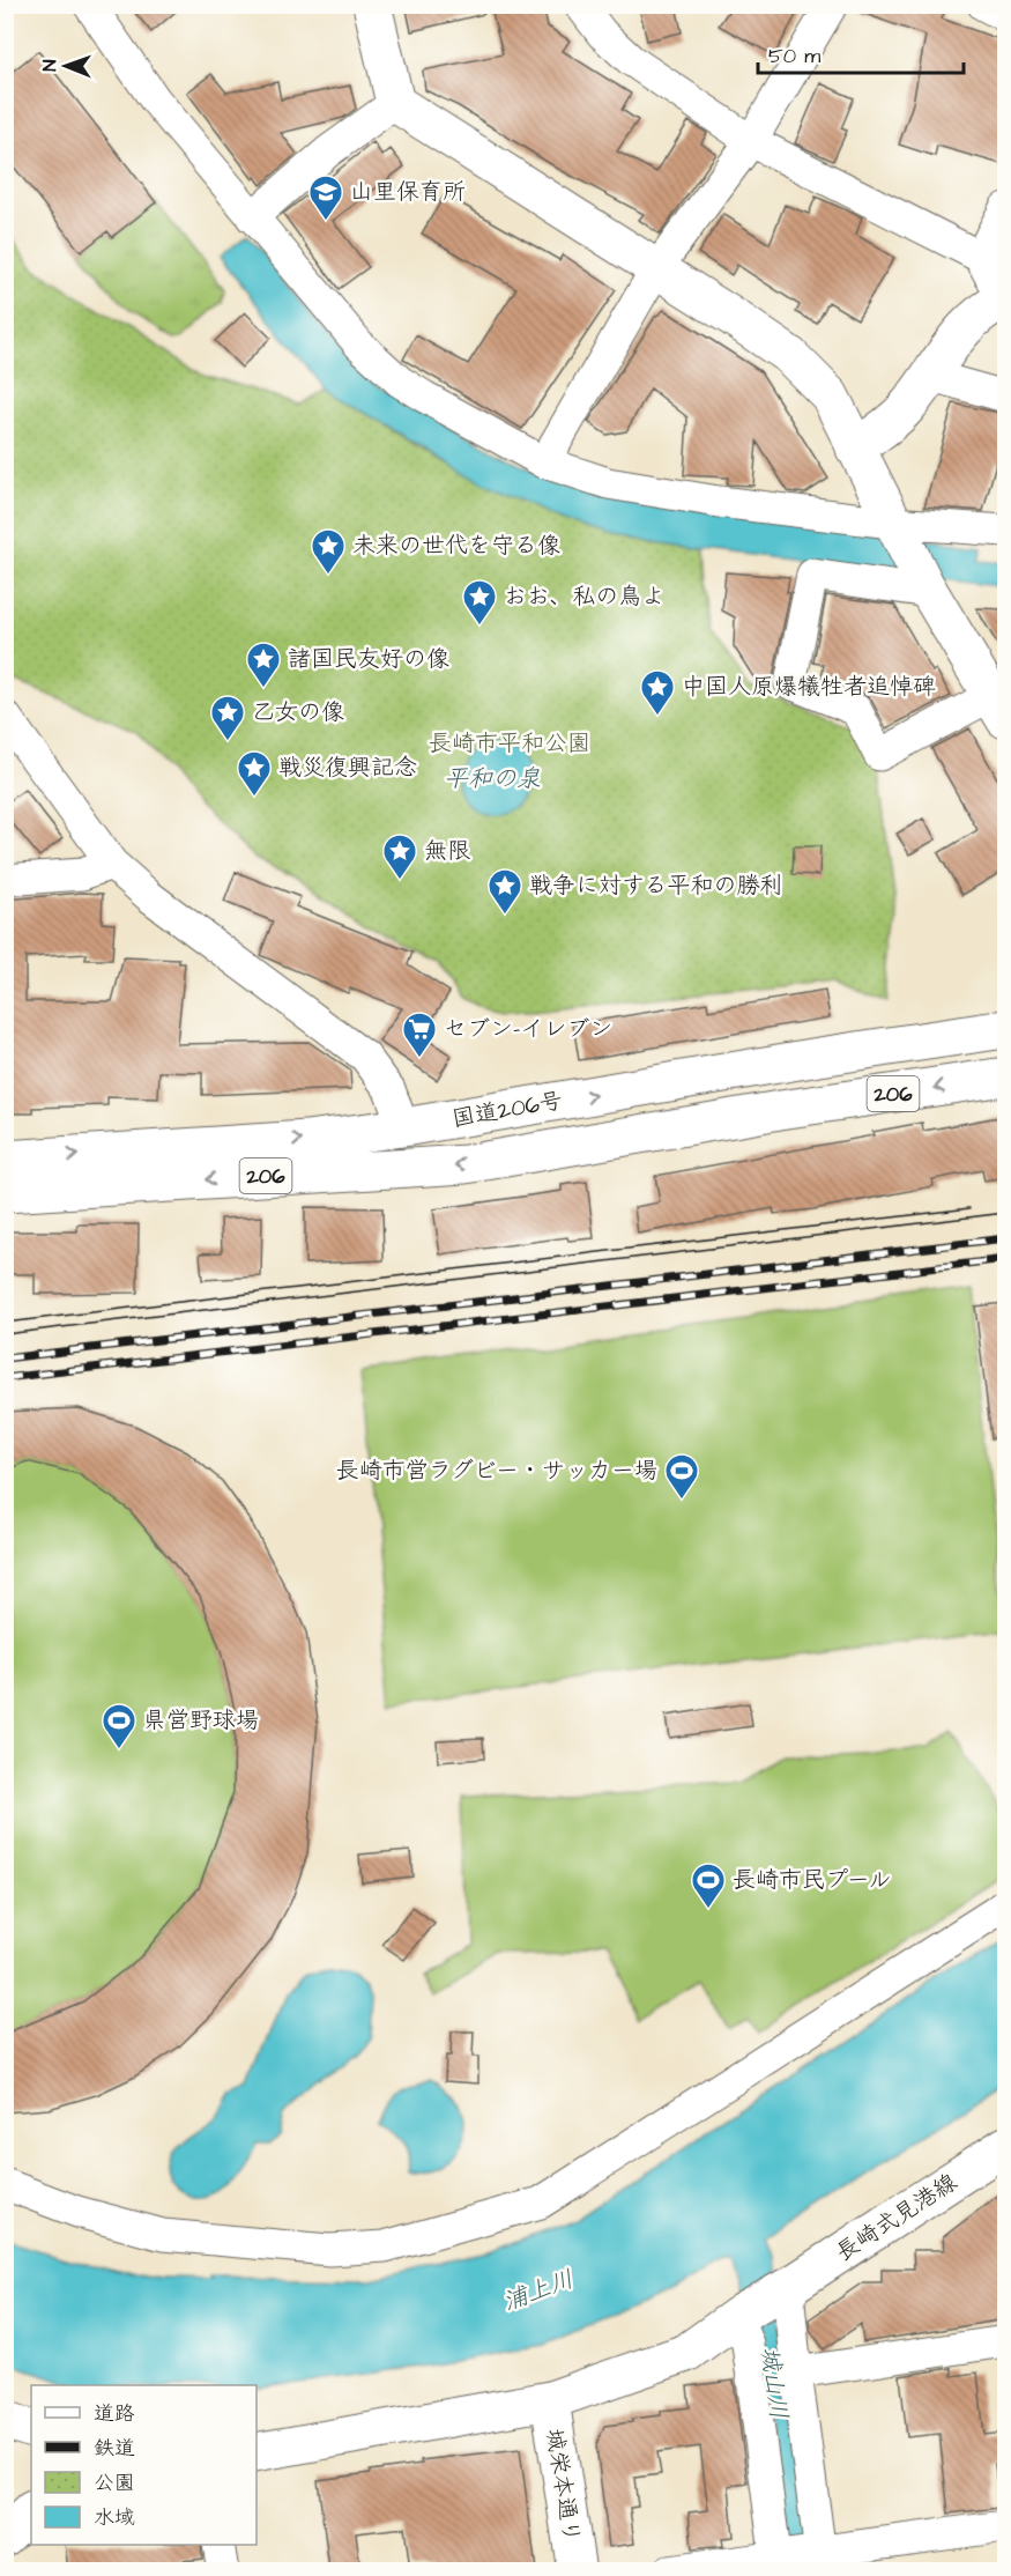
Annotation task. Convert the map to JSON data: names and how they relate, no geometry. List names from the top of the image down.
{
  "streets": {
    "main road": [
      "206",
      "国道206号",
      "長崎式見港線",
      "城栄本通り"
    ]
  },
  "water": ["平和の泉", "浦上川", "城山川"],
  "parks": ["長崎市平和公園"],
  "places": {
    "school or university": ["山里保育所"],
    "place": [
      "未来の世代を守る像",
      "おお、私の鳥よ",
      "諸国民友好の像",
      "中国人原爆犧牲者追悼碑",
      "乙女の像",
      "戦災復興記念",
      "無限",
      "戦争に対する平和の勝利"
    ],
    "supermarket": ["セブン-イレブン"],
    "sports": ["長崎市営ラグビー・サッカー場", "県営野球場", "長崎市民プール"]
  },
  "legend": [
    "道路",
    "鉄道",
    "公園",
    "水域"
  ],
  "scale_bar": "50 m",
  "north": "left"
}
